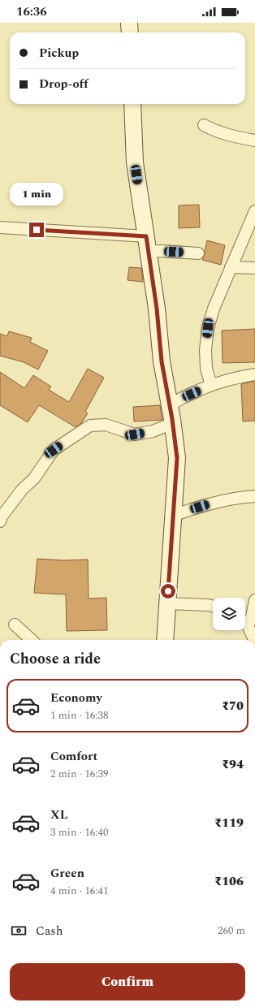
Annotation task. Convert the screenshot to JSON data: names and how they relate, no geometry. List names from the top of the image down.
{
  "page": {
    "status": "16:36",
    "banner": ["Pickup", "Drop-off"],
    "bubble": "1 min",
    "heading": "Choose a ride",
    "list": [
      {
        "name": "Economy",
        "note": "1 min · 16:38",
        "value": "₹70"
      },
      {
        "name": "Comfort",
        "note": "2 min · 16:39",
        "value": "₹94"
      },
      {
        "name": "XL",
        "note": "3 min · 16:40",
        "value": "₹119"
      },
      {
        "name": "Green",
        "note": "4 min · 16:41",
        "value": "₹106"
      }
    ],
    "pay": ["Cash", "260 m"],
    "buttons": "Confirm"
  }
}
